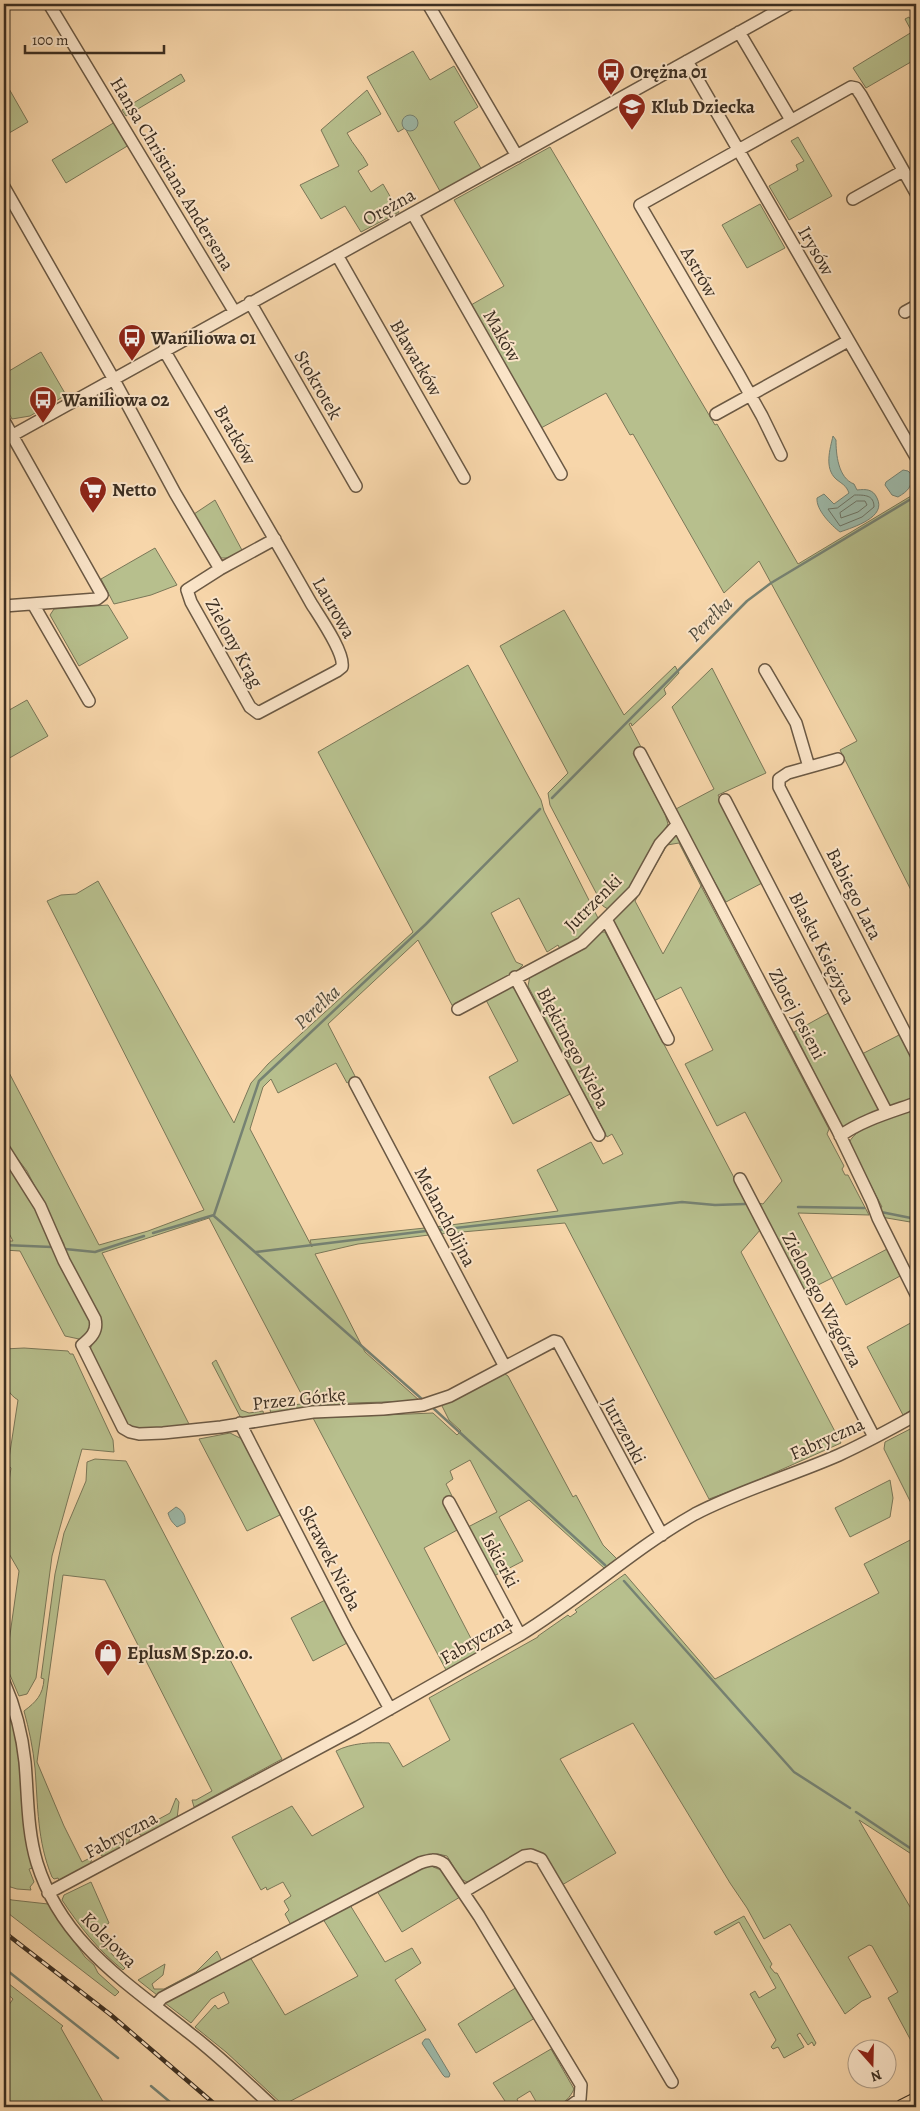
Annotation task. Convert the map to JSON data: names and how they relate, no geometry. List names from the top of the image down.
{
  "streets": {
    "street": [
      "Hansa Christiana Andersena",
      "Orężna",
      "Irysów",
      "Astrów",
      "Maków",
      "Bławatków",
      "Stokrotek",
      "Bratków",
      "Laurowa",
      "Zielony Krąg",
      "Babiego Lata",
      "Jutrzenki",
      "Blasku Księżyca",
      "Złotej Jesieni",
      "Błękitnego Nieba",
      "Melancholijna",
      "Zielonego Wzgórza",
      "Przez Górkę",
      "Fabryczna",
      "Skrawek Nieba",
      "Iskierki",
      "Kolejowa"
    ]
  },
  "crossings": [
    ["Hansa Christiana Andersena", "Orężna"],
    ["Orężna", "Irysów"],
    ["Orężna", "Maków"],
    ["Orężna", "Bławatków"],
    ["Orężna", "Stokrotek"],
    ["Orężna", "Bratków"],
    ["Irysów", "Astrów"],
    ["Bratków", "Laurowa"],
    ["Laurowa", "Zielony Krąg"],
    ["Jutrzenki", "Złotej Jesieni"],
    ["Jutrzenki", "Błękitnego Nieba"],
    ["Jutrzenki", "Przez Górkę"],
    ["Jutrzenki", "Fabryczna"],
    ["Melancholijna", "Przez Górkę"],
    ["Zielonego Wzgórza", "Fabryczna"],
    ["Przez Górkę", "Skrawek Nieba"],
    ["Fabryczna", "Skrawek Nieba"],
    ["Fabryczna", "Iskierki"],
    ["Fabryczna", "Kolejowa"]
  ],
  "water": ["Perełka"],
  "places": {
    "bus stop": ["Orężna 01", "Waniliowa 01", "Waniliowa 02"],
    "school or university": ["Klub Dziecka"],
    "supermarket": ["Netto"],
    "shop": ["EplusM Sp.zo.o."]
  },
  "scale_bar": "100 m",
  "north": "bottom"
}
